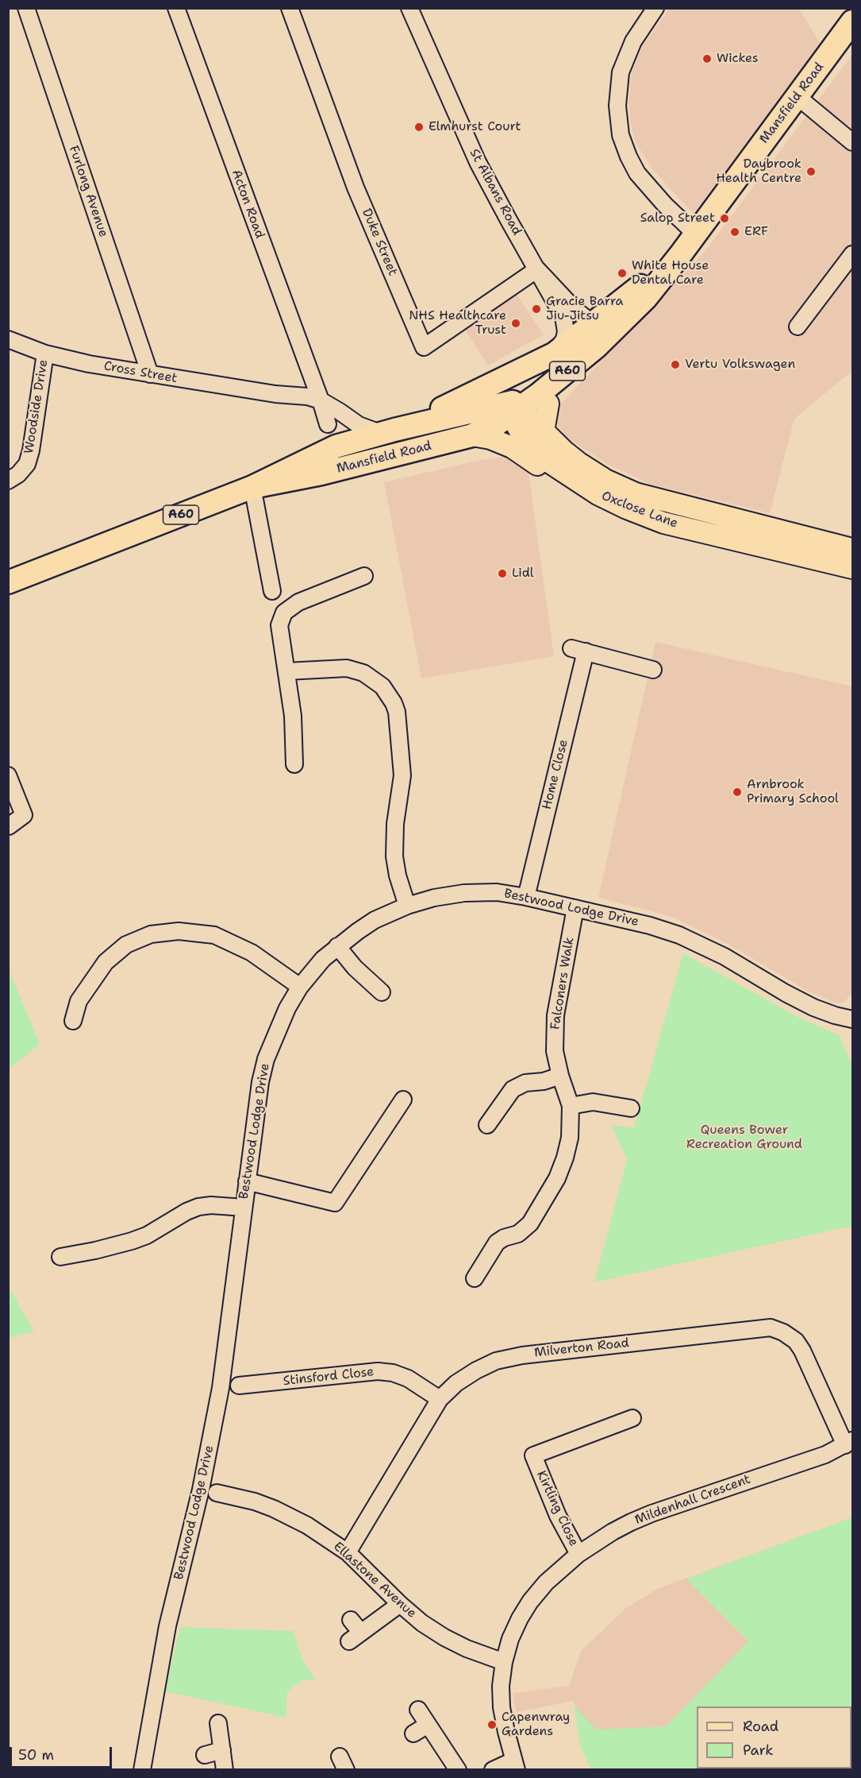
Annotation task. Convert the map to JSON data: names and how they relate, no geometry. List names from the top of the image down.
{
  "streets": {
    "highway": ["Mansfield Road", "A60"],
    "main road": ["Oxclose Lane"],
    "street": [
      "Furlong Avenue",
      "St Albans Road",
      "Acton Road",
      "Duke Street",
      "Cross Street",
      "Woodside Drive",
      "Home Close",
      "Bestwood Lodge Drive",
      "Falconers Walk",
      "Milverton Road",
      "Stinsford Close",
      "Mildenhall Crescent",
      "Kirtling Close",
      "Ellastone Avenue"
    ]
  },
  "crossings": [
    ["Mansfield Road", "St Albans Road"],
    ["Mansfield Road", "A60"],
    ["Mansfield Road", "Cross Street"],
    ["Mansfield Road", "Oxclose Lane"],
    ["Furlong Avenue", "Cross Street"],
    ["St Albans Road", "Duke Street"],
    ["Acton Road", "Cross Street"],
    ["Cross Street", "Woodside Drive"],
    ["Home Close", "Bestwood Lodge Drive"],
    ["Bestwood Lodge Drive", "Falconers Walk"],
    ["Milverton Road", "Stinsford Close"],
    ["Milverton Road", "Mildenhall Crescent"],
    ["Milverton Road", "Ellastone Avenue"],
    ["Mildenhall Crescent", "Kirtling Close"],
    ["Mildenhall Crescent", "Ellastone Avenue"]
  ],
  "parks": ["Queens Bower Recreation Ground"],
  "places": [
    "Wickes",
    "Elmhurst Court",
    "Daybrook Health Centre",
    "Salop Street",
    "ERF",
    "White House Dental Care",
    "Gracie Barra Jiu-Jitsu",
    "NHS Healthcare Trust",
    "Vertu Volkswagen",
    "Lidl",
    "Arnbrook Primary School",
    "Capenwray Gardens"
  ],
  "legend": ["Road", "Park"],
  "scale_bar": "50 m"
}
